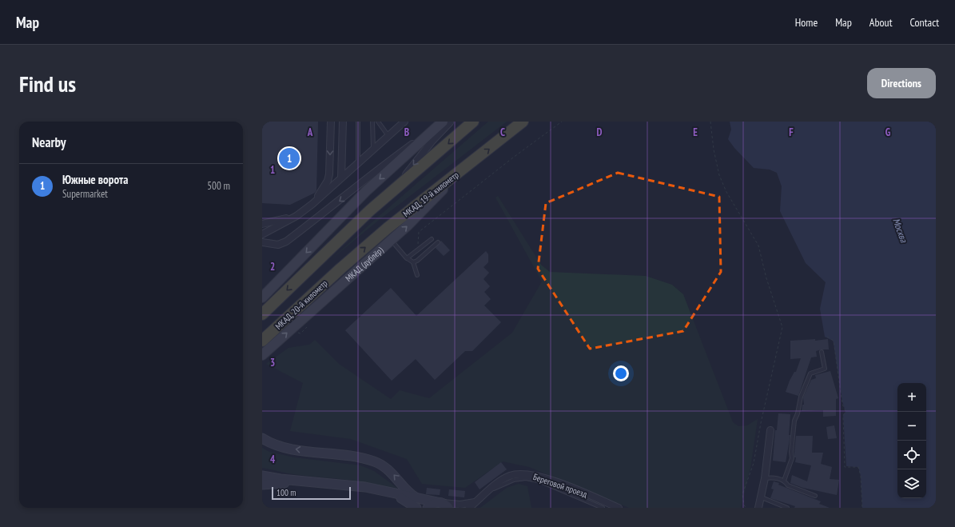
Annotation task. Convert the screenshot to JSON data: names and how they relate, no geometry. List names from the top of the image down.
{
  "streets": {
    "highway": ["МКАД, 19-й километр", "МКАД, 20-й километр"],
    "main road": ["МКАД (дублёр)"],
    "street": ["Береговой проезд"]
  },
  "crossings": [
    ["МКАД, 19-й километр", "МКАД (дублёр)"],
    ["МКАД, 19-й километр", "МКАД, 20-й километр"]
  ],
  "water": ["Москва"],
  "scale_bar": "100 m",
  "page": {
    "header": "Map",
    "nav": [
      "Home",
      "Map",
      "About",
      "Contact"
    ],
    "buttons": "Directions",
    "title": "Find us",
    "heading": "Nearby",
    "pins": "1",
    "list": [
      {
        "mark": "1",
        "name": "Южные ворота",
        "note": "Supermarket",
        "value": "500 m"
      }
    ],
    "map_buttons": ["+", "−"],
    "scale": "100 m"
  },
  "grid": {
    "columns": [
      "A",
      "B",
      "C",
      "D",
      "E",
      "F",
      "G"
    ],
    "rows": [
      "1",
      "2",
      "3",
      "4"
    ]
  }
}
